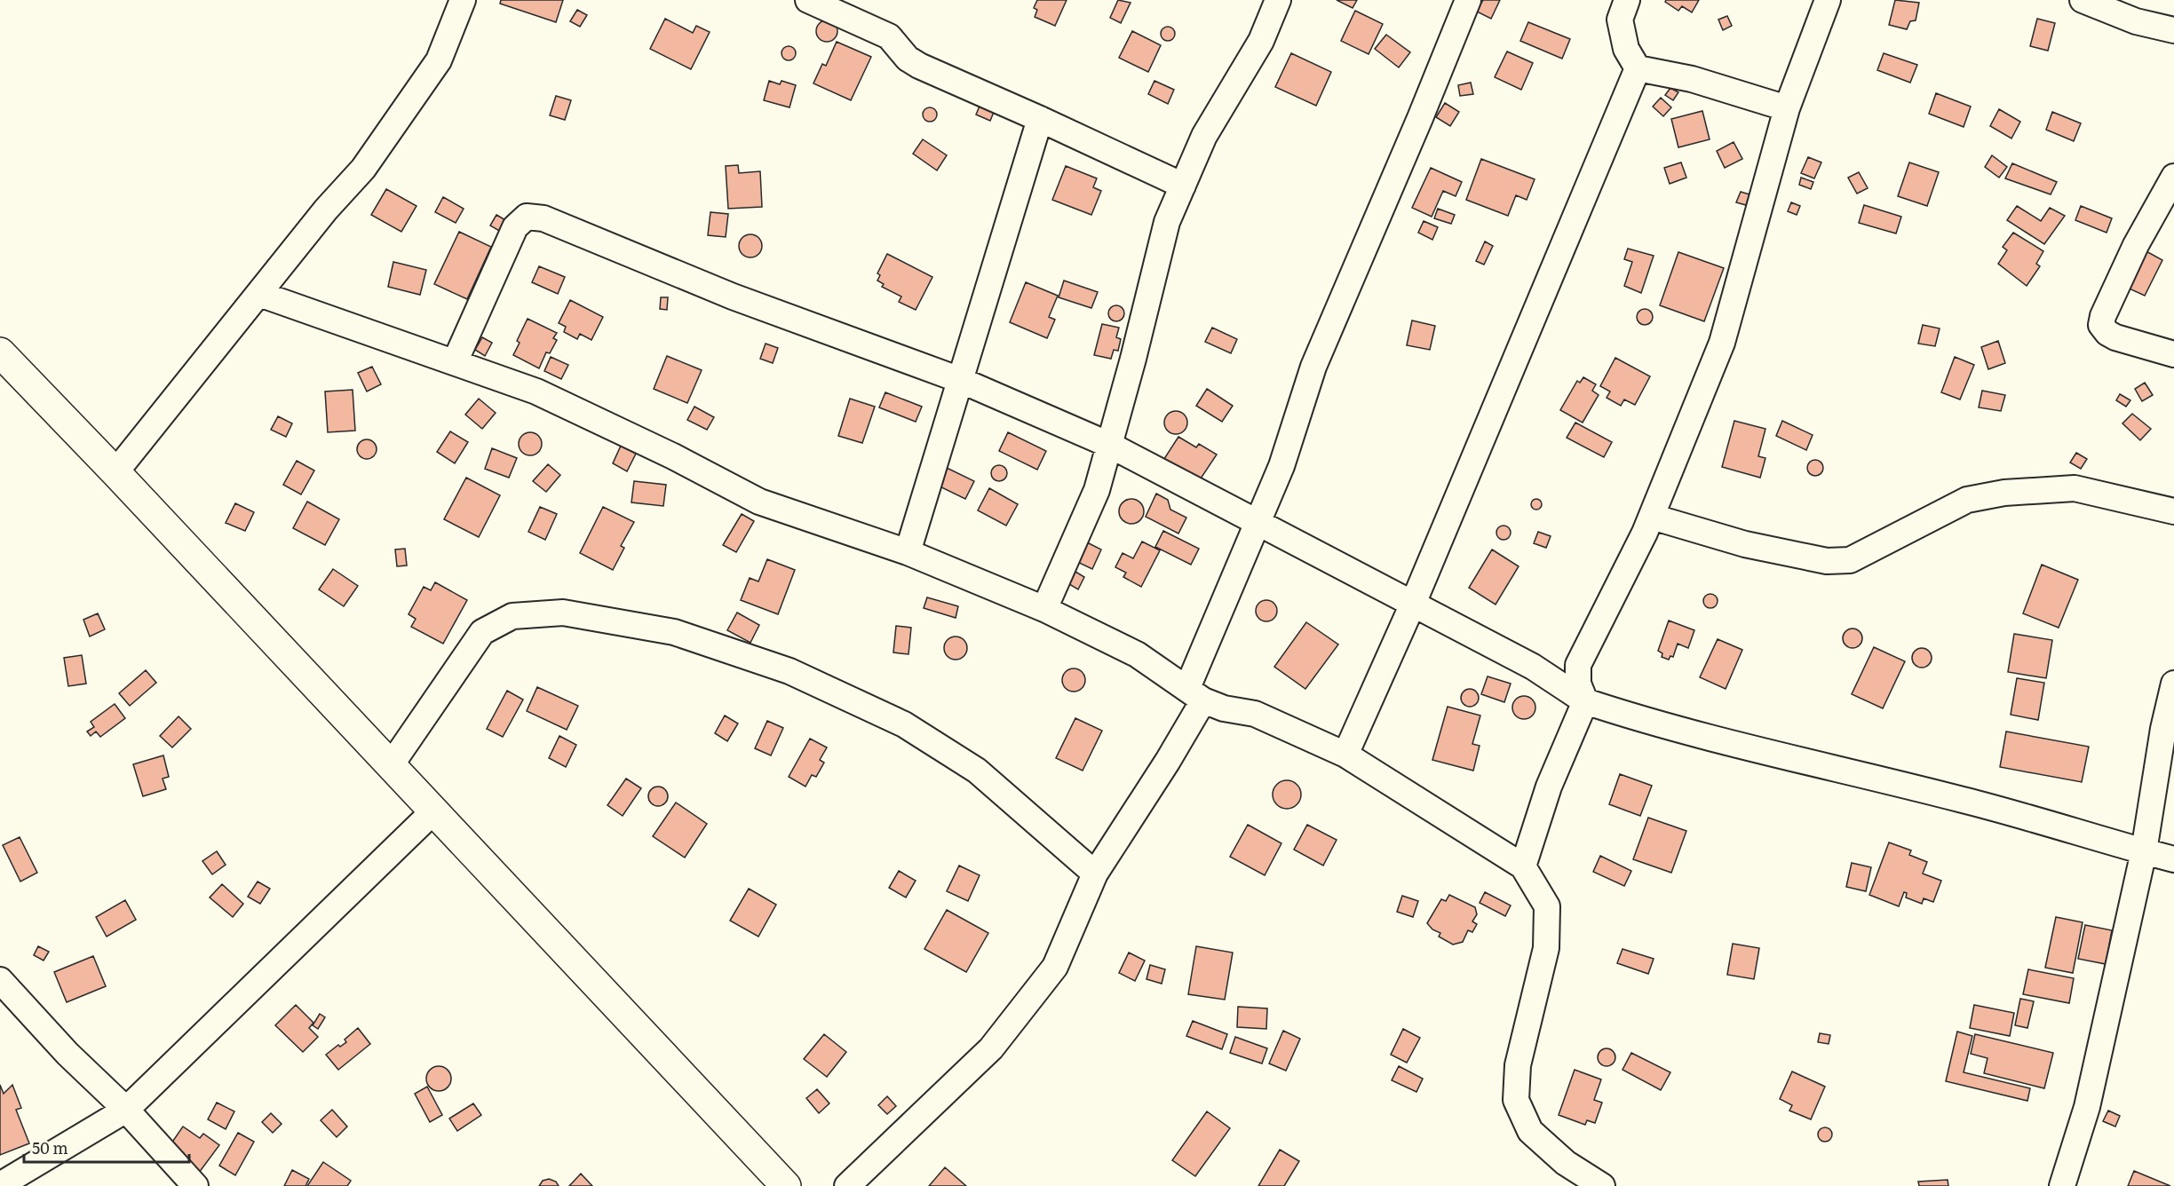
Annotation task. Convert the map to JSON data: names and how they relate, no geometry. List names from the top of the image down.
{
  "scale_bar": "50 m"
}
